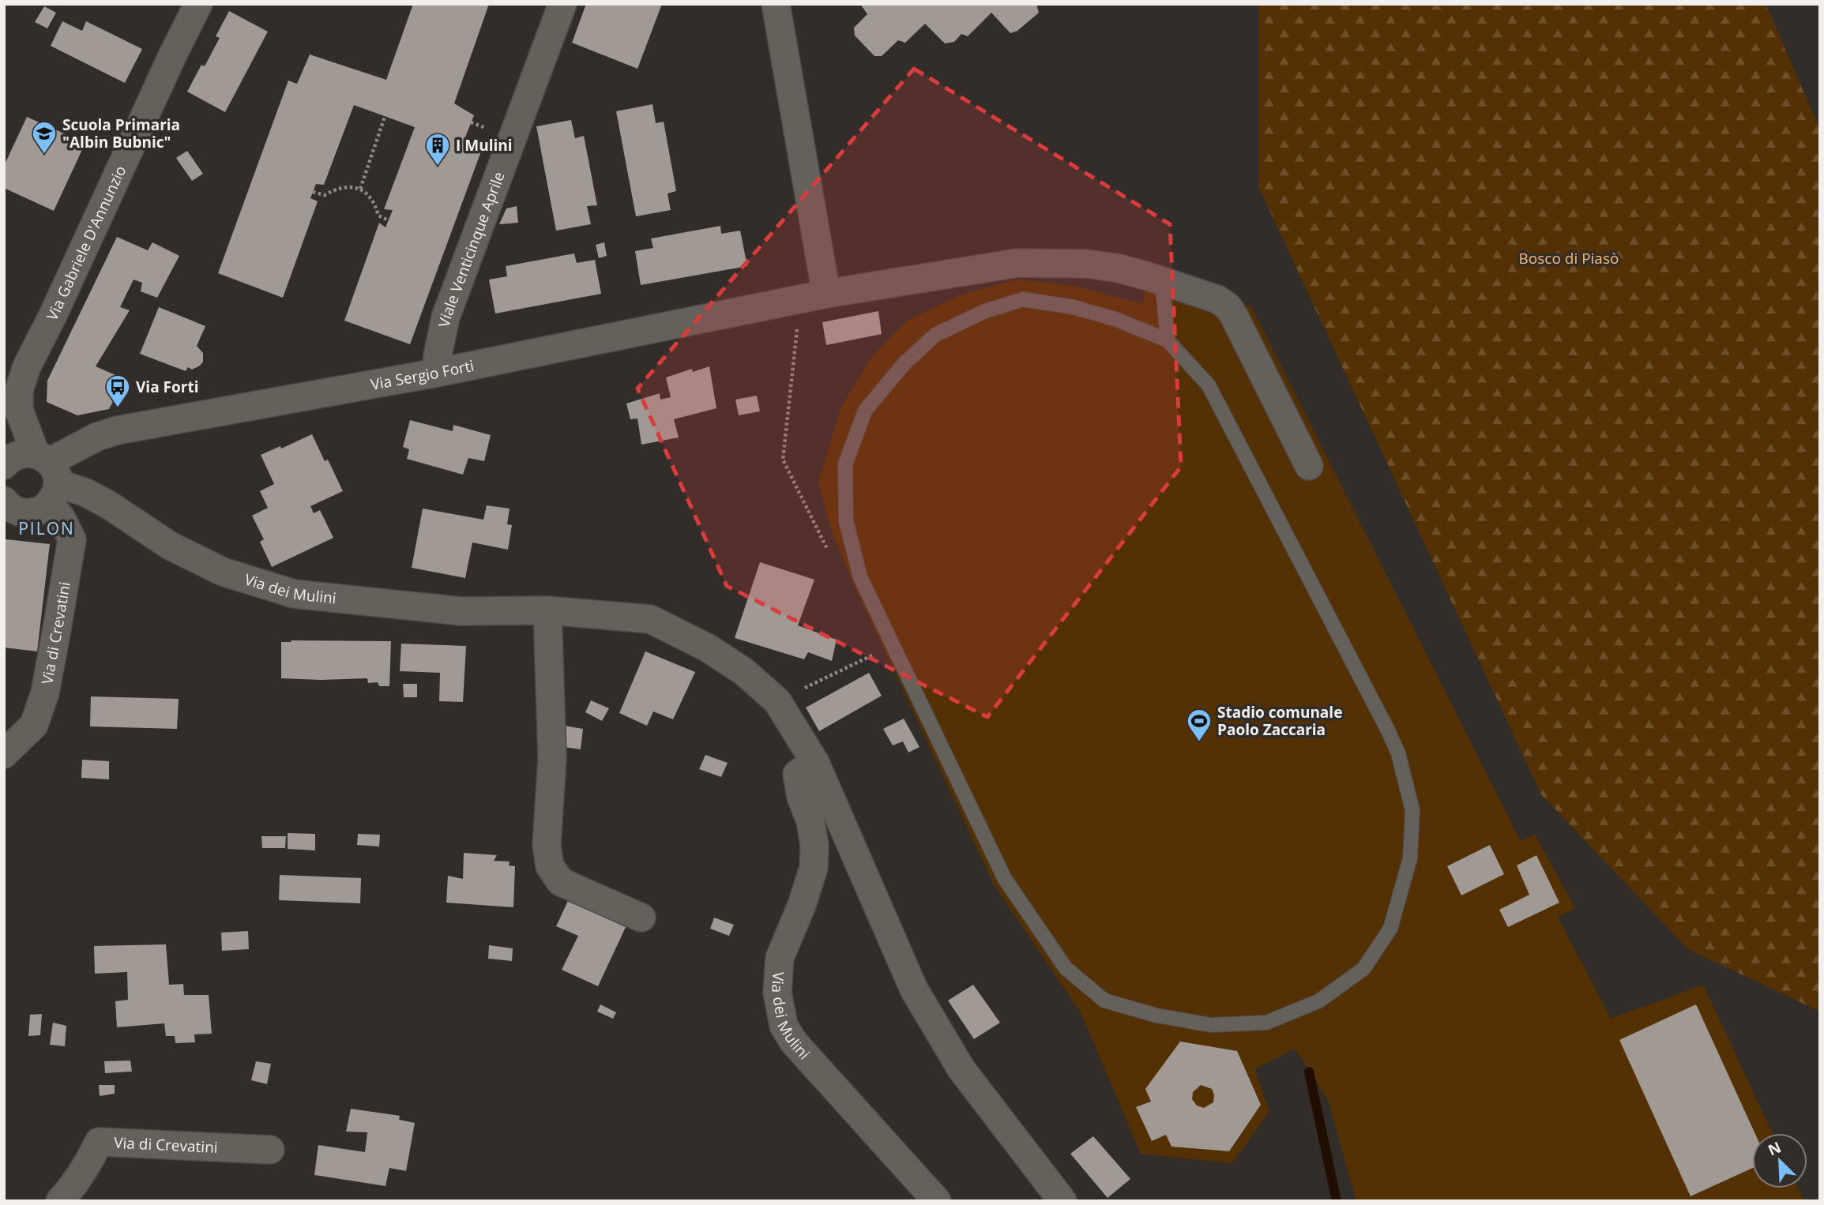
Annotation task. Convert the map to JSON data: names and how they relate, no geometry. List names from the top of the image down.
{
  "streets": {
    "street": [
      "Via Gabriele D'Annunzio",
      "Viale Venticinque Aprile",
      "Via Sergio Forti",
      "Via dei Mulini",
      "Via di Crevatini"
    ]
  },
  "crossings": [
    ["Via Gabriele D'Annunzio", "Via Sergio Forti"],
    ["Via Gabriele D'Annunzio", "Via dei Mulini"],
    ["Via Gabriele D'Annunzio", "Via di Crevatini"],
    ["Viale Venticinque Aprile", "Via Sergio Forti"],
    ["Via Sergio Forti", "Via dei Mulini"],
    ["Via Sergio Forti", "Via di Crevatini"],
    ["Via dei Mulini", "Via di Crevatini"]
  ],
  "districts": ["PILON"],
  "parks": ["Bosco di Piasò"],
  "places": {
    "school or university": ["Scuola Primaria \"Albin Bubnic\""],
    "building": ["I Mulini"],
    "bus stop": ["Via Forti"],
    "sports": ["Stadio comunale Paolo Zaccaria"]
  },
  "north": "top left"
}
